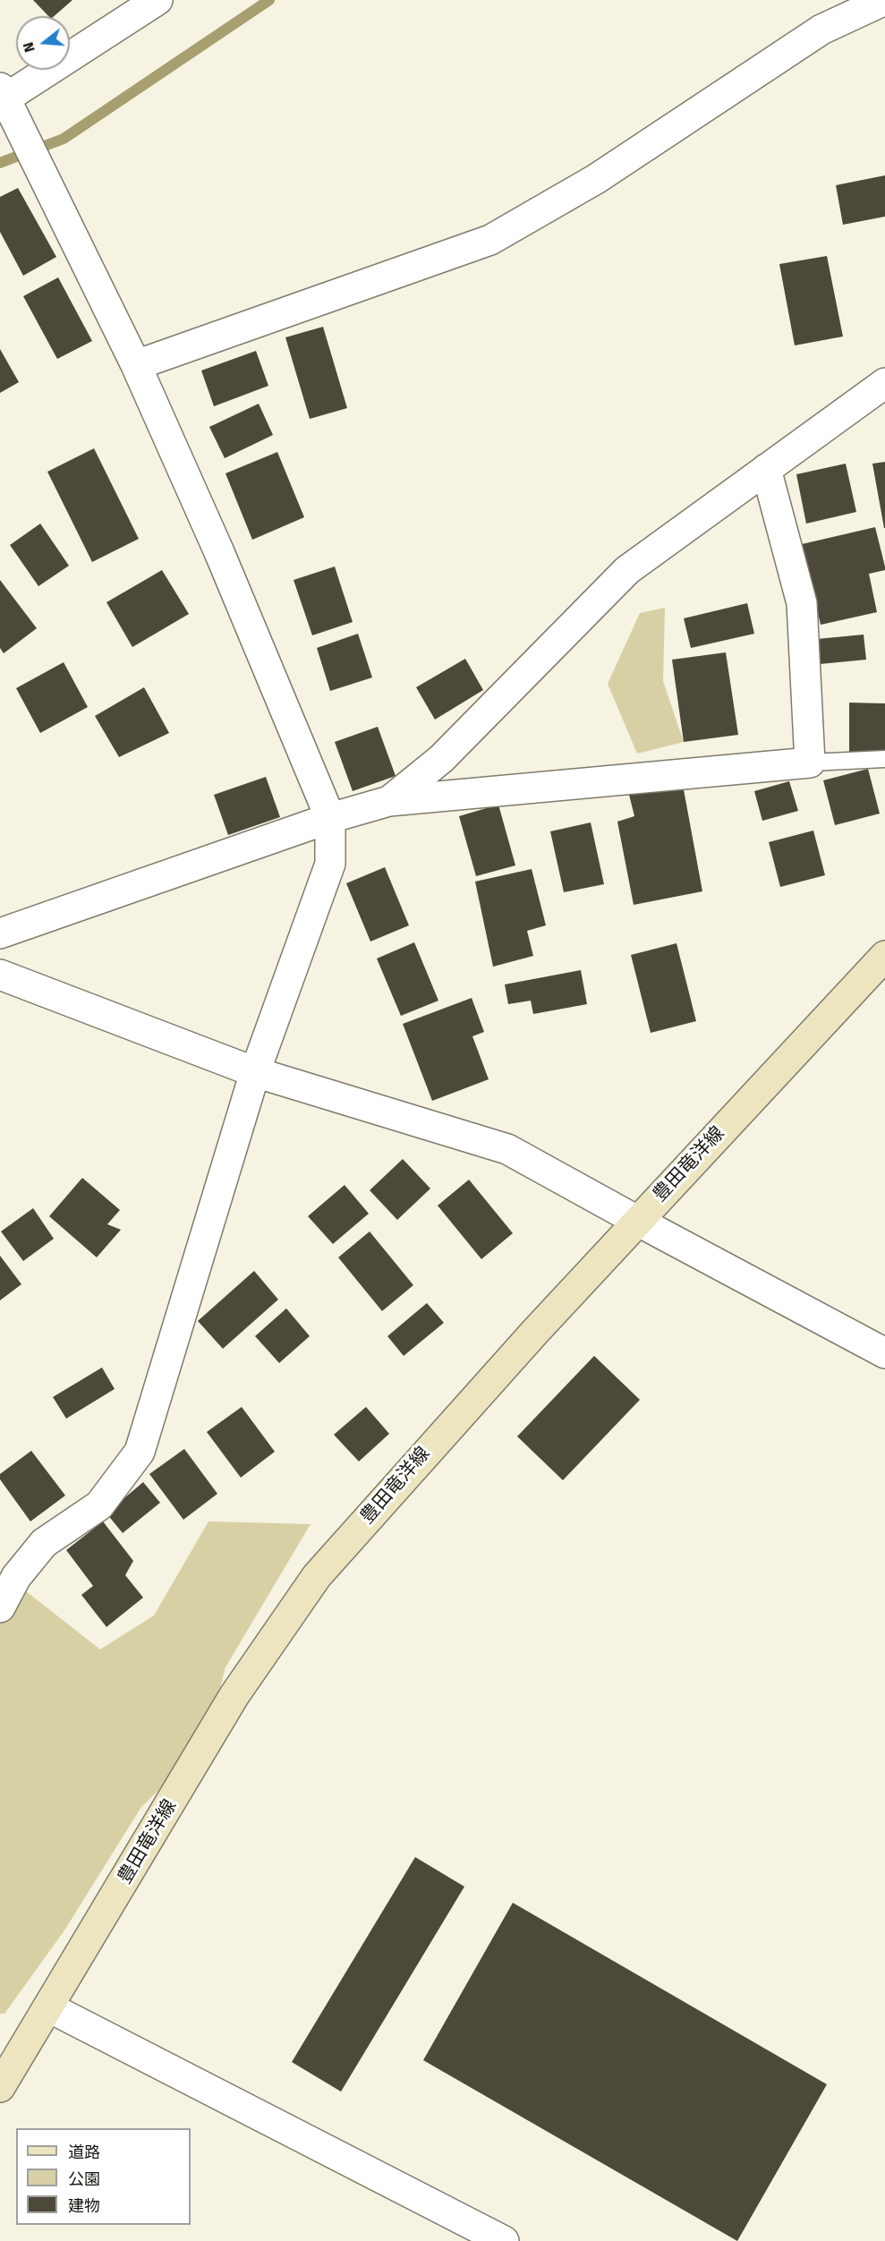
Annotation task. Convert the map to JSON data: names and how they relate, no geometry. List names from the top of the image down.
{
  "streets": {
    "main road": ["豊田竜洋線"]
  },
  "legend": ["道路", "公園", "建物"],
  "north": "left"
}
